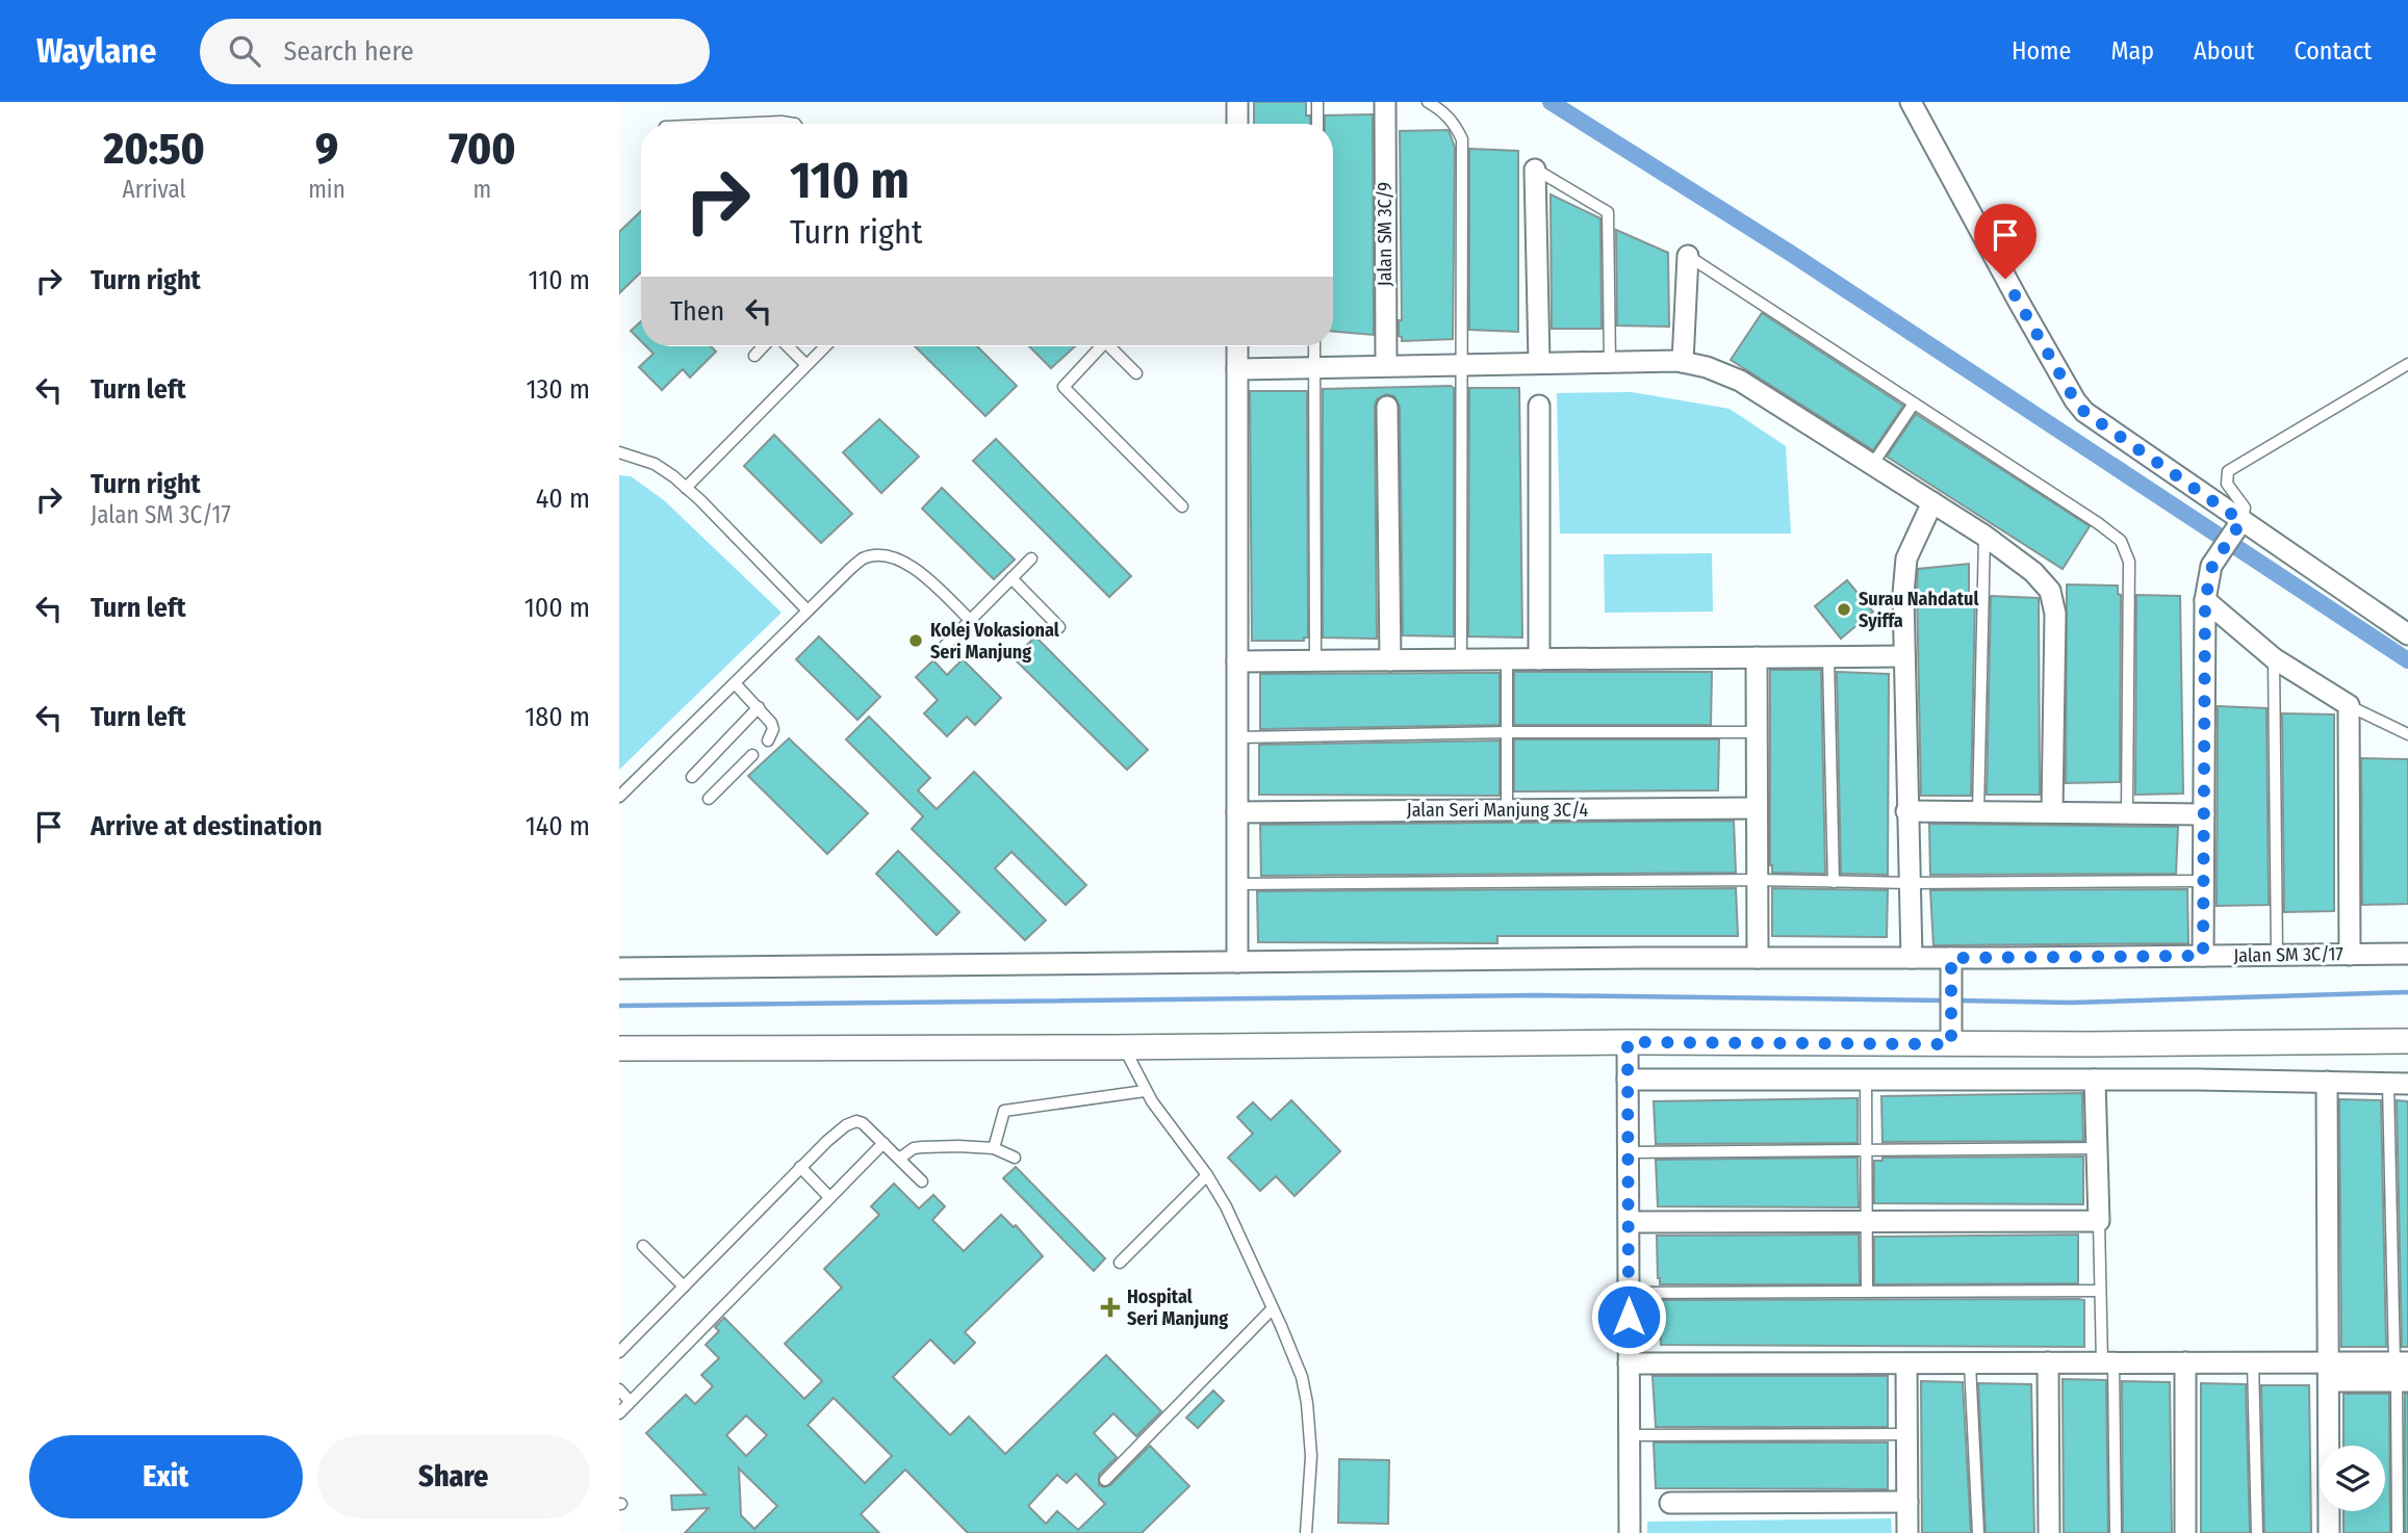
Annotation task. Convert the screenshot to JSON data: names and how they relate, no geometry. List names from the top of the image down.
{
  "streets": {
    "street": ["Jalan SM 3C/9", "Jalan Seri Manjung 3C/4", "Jalan SM 3C/17"]
  },
  "places": {
    "other": ["Surau Nahdatul Syiffa", "Kolej Vokasional Seri Manjung"],
    "health": ["Hospital Seri Manjung"]
  },
  "page": {
    "header": "Waylane",
    "search": "Search here",
    "nav": [
      "Home",
      "Map",
      "About",
      "Contact"
    ],
    "eta": [
      "20:50",
      "Arrival",
      "9",
      "min",
      "700",
      "m"
    ],
    "turn": ["110 m", "Turn right"],
    "list": [
      {
        "name": "Turn right",
        "value": "110 m"
      },
      {
        "name": "Turn left",
        "value": "130 m"
      },
      {
        "name": "Turn right",
        "note": "Jalan SM 3C/17",
        "value": "40 m"
      },
      {
        "name": "Turn left",
        "value": "100 m"
      },
      {
        "name": "Turn left",
        "value": "180 m"
      },
      {
        "name": "Arrive at destination",
        "value": "140 m"
      }
    ],
    "then": "Then",
    "buttons": ["Exit", "Share"]
  }
}
